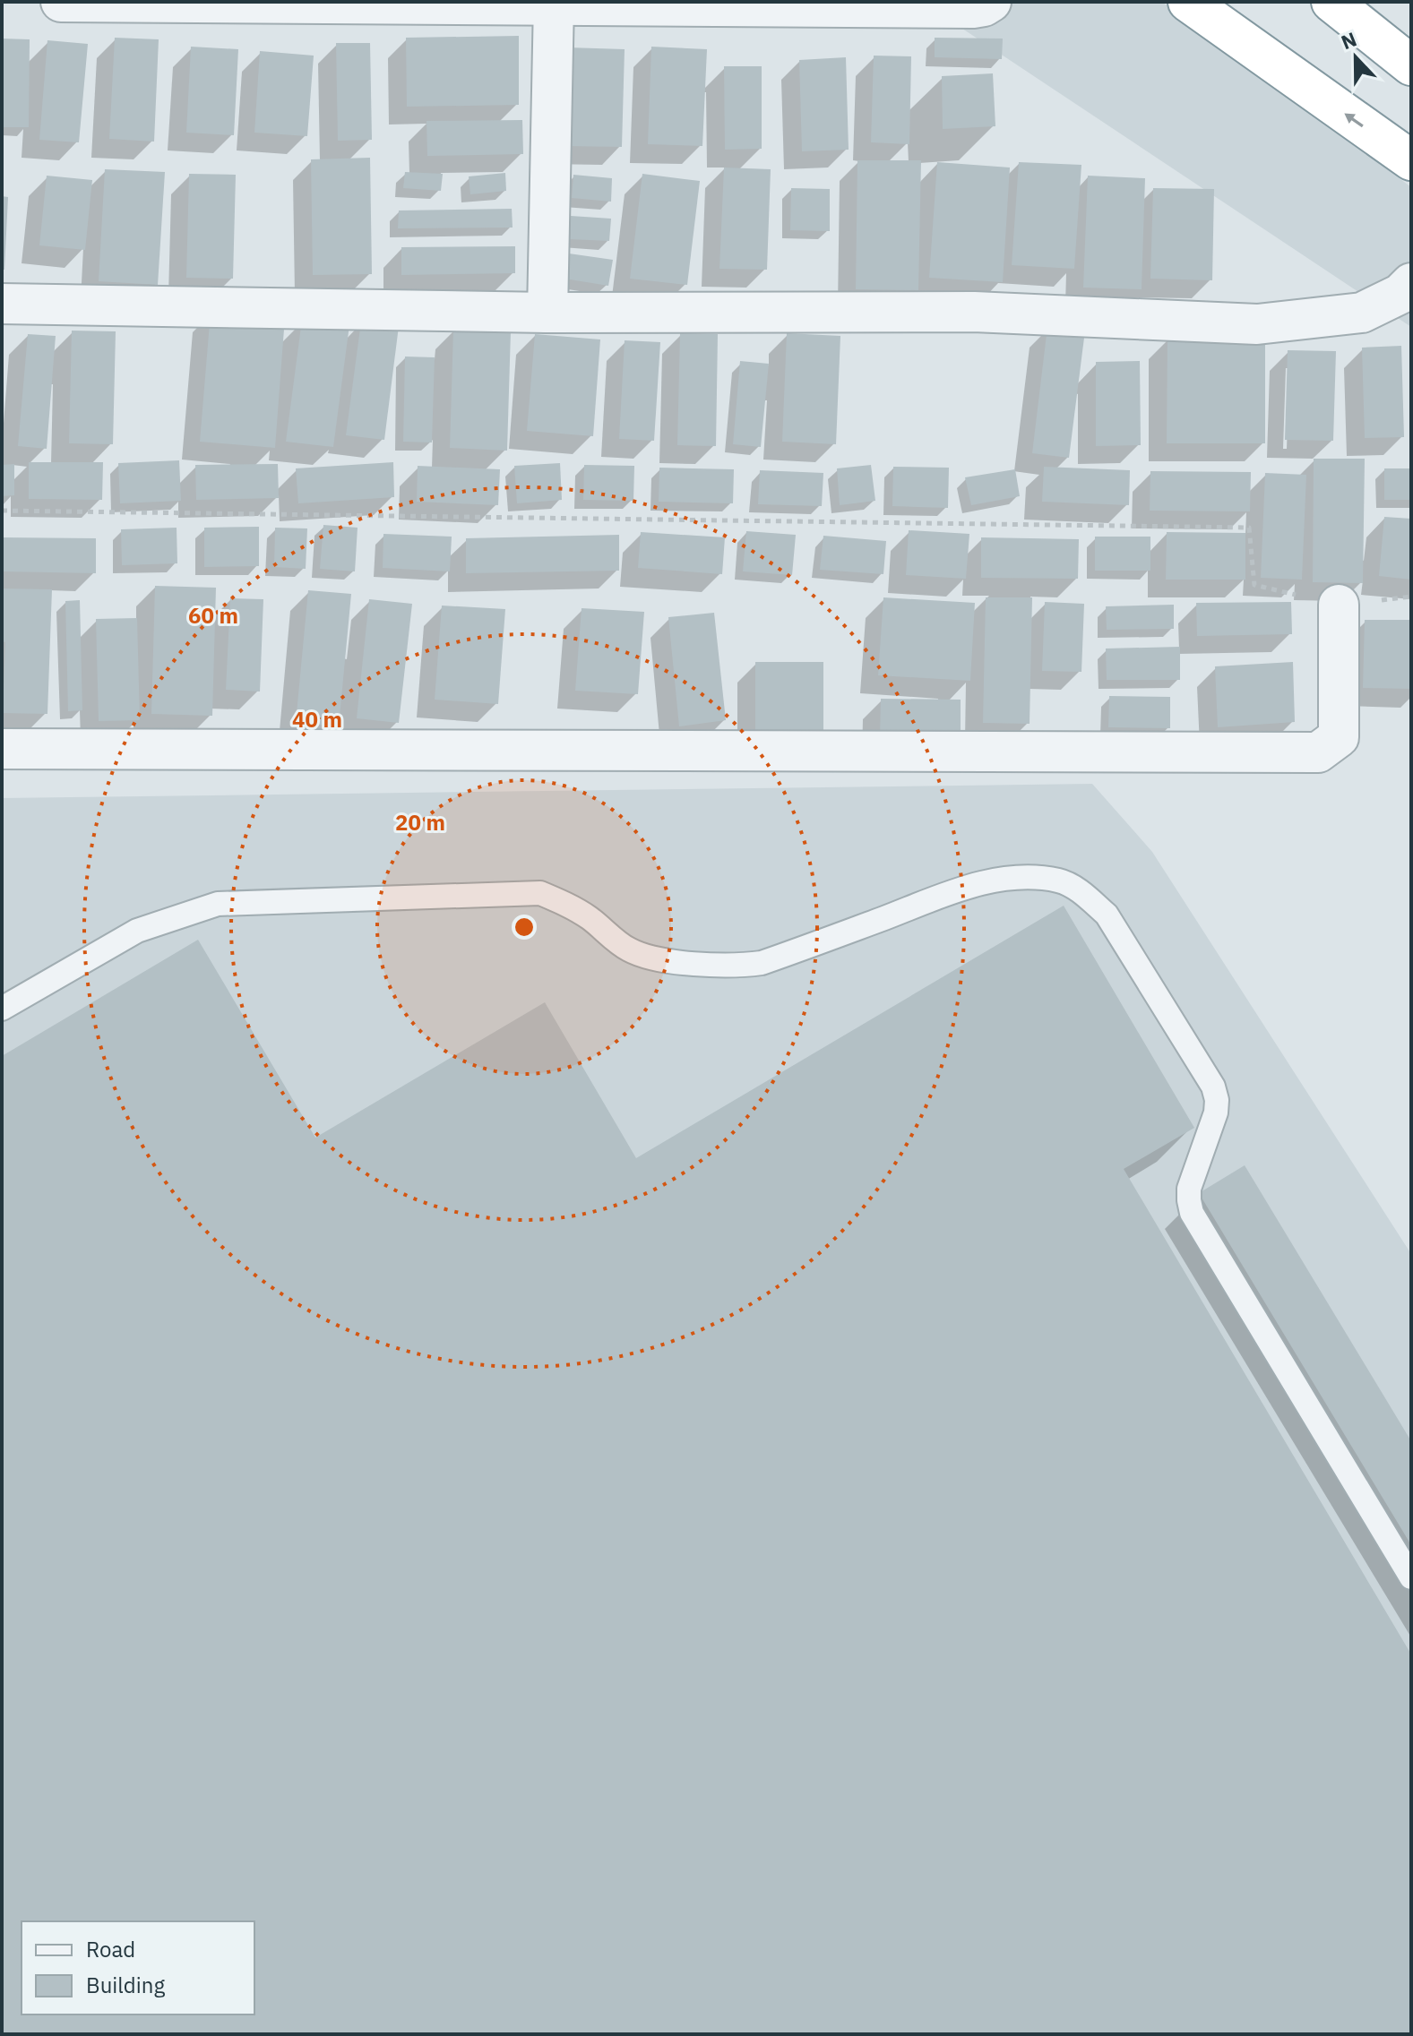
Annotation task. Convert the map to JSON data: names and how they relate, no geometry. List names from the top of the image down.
{
  "legend": ["Road", "Building"],
  "north": "top",
  "rings": ["60 m", "40 m", "20 m"]
}
